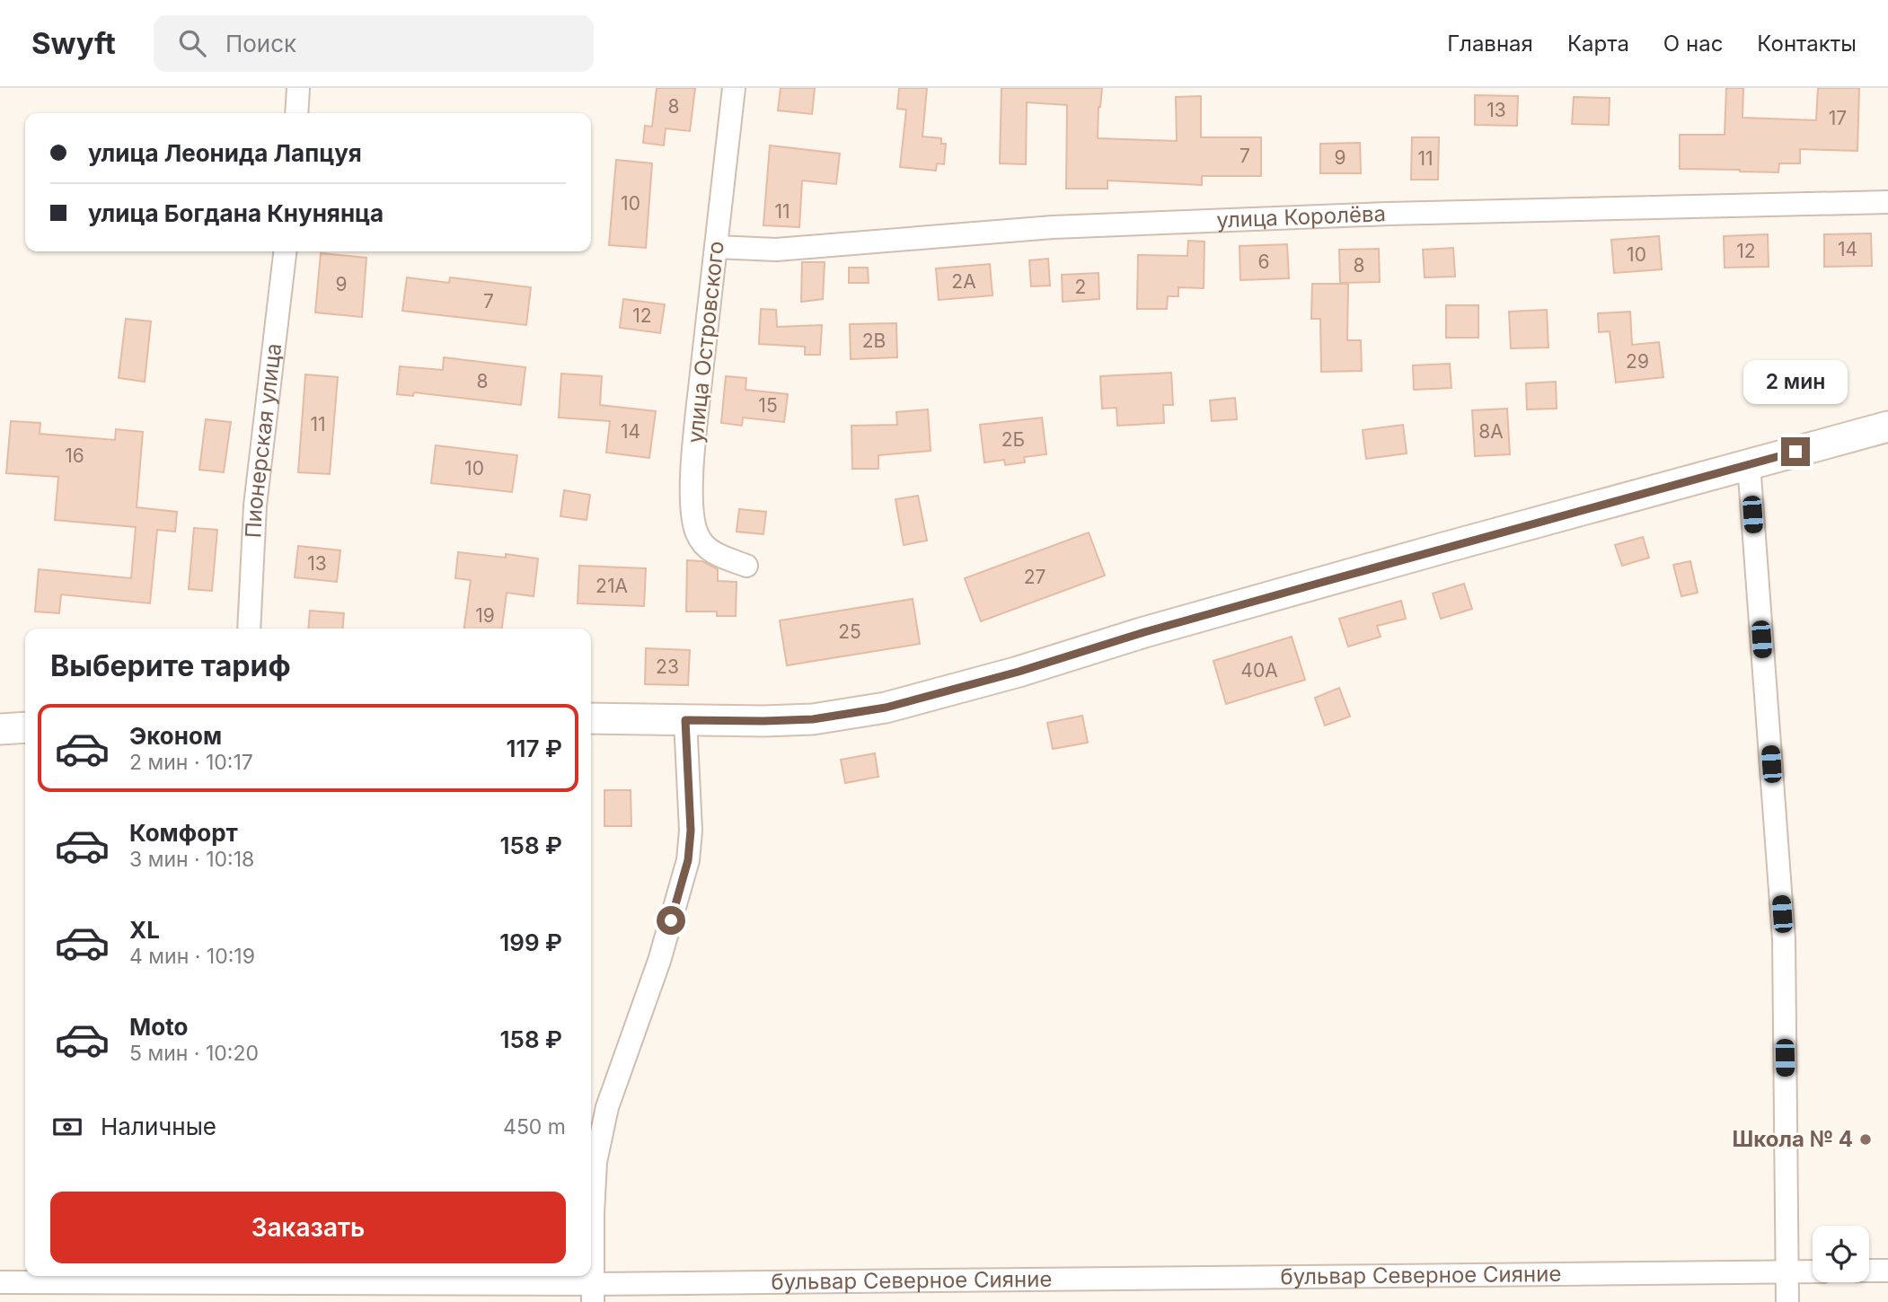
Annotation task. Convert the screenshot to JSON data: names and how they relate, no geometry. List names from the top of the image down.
{
  "streets": {
    "street": [
      "улица Королёва",
      "улица Островского",
      "Пионерская улица",
      "бульвар Северное Сияние"
    ]
  },
  "crossings": [
    ["улица Королёва", "улица Островского"]
  ],
  "places": ["Школа № 4"],
  "house_numbers": [
    "8",
    "13",
    "17",
    "7",
    "9",
    "11",
    "10",
    "11",
    "14",
    "12",
    "10",
    "6",
    "8",
    "2А",
    "9",
    "2",
    "7",
    "12",
    "2В",
    "29",
    "8",
    "15",
    "11",
    "14",
    "8А",
    "2Б",
    "16",
    "10",
    "13",
    "27",
    "21А",
    "19",
    "25",
    "23",
    "40А"
  ],
  "page": {
    "header": "Swyft",
    "search": "Поиск",
    "nav": [
      "Главная",
      "Карта",
      "О нас",
      "Контакты"
    ],
    "banner": ["улица Леонида Лапцуя", "улица Богдана Кнунянца"],
    "bubble": "2 мин",
    "heading": "Выберите тариф",
    "list": [
      {
        "name": "Эконом",
        "note": "2 мин · 10:17",
        "value": "117 ₽"
      },
      {
        "name": "Комфорт",
        "note": "3 мин · 10:18",
        "value": "158 ₽"
      },
      {
        "name": "XL",
        "note": "4 мин · 10:19",
        "value": "199 ₽"
      },
      {
        "name": "Moto",
        "note": "5 мин · 10:20",
        "value": "158 ₽"
      }
    ],
    "pay": ["Наличные", "450 m"],
    "buttons": "Заказать"
  }
}
